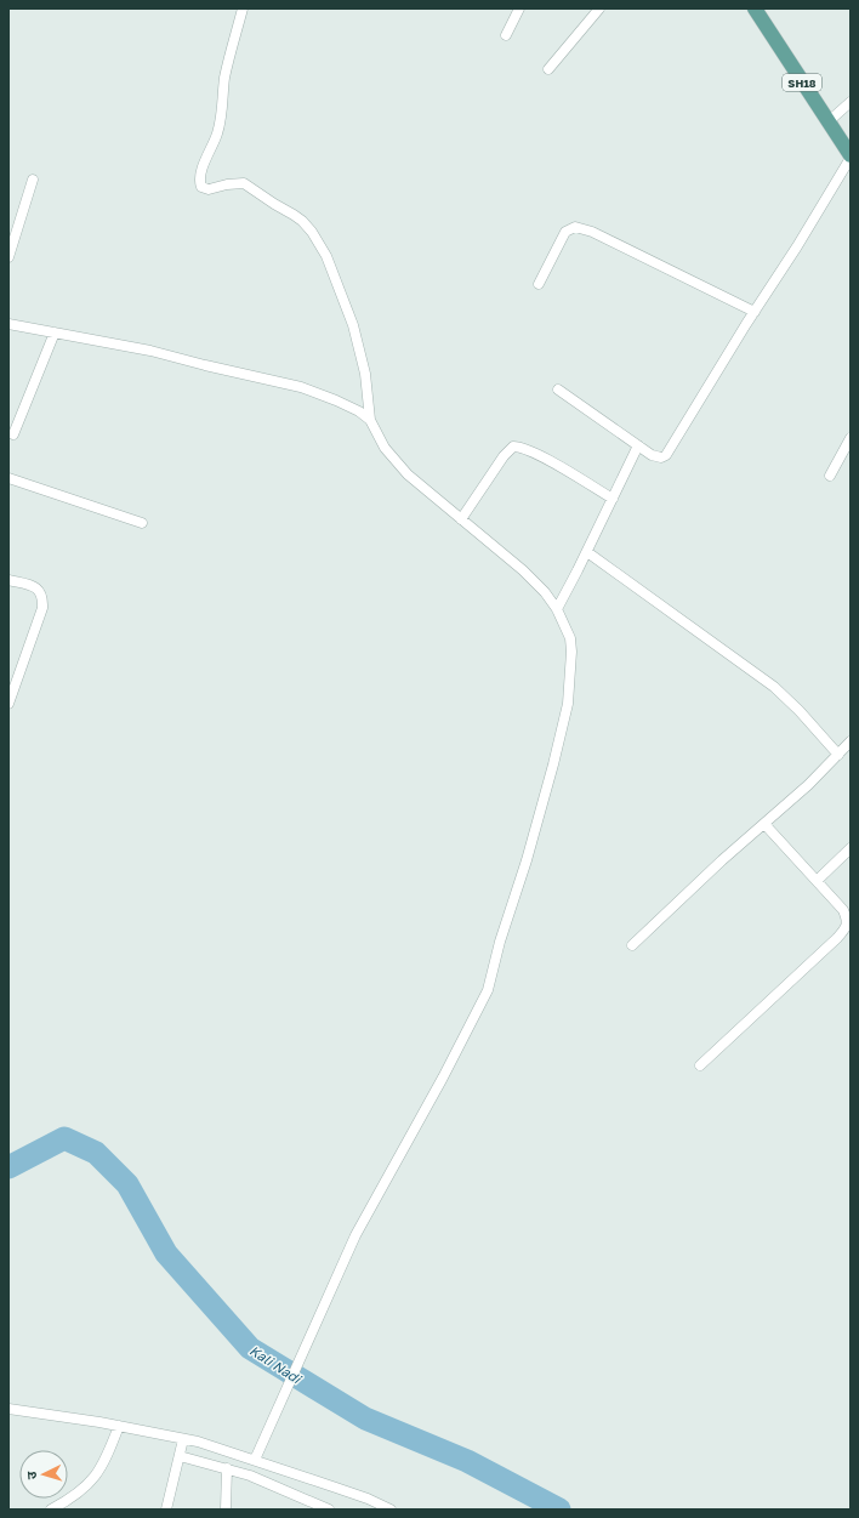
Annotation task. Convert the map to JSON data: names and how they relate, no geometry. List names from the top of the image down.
{
  "streets": {
    "main road": ["SH18"]
  },
  "water": ["Kali Nadi"],
  "north": "left"
}
